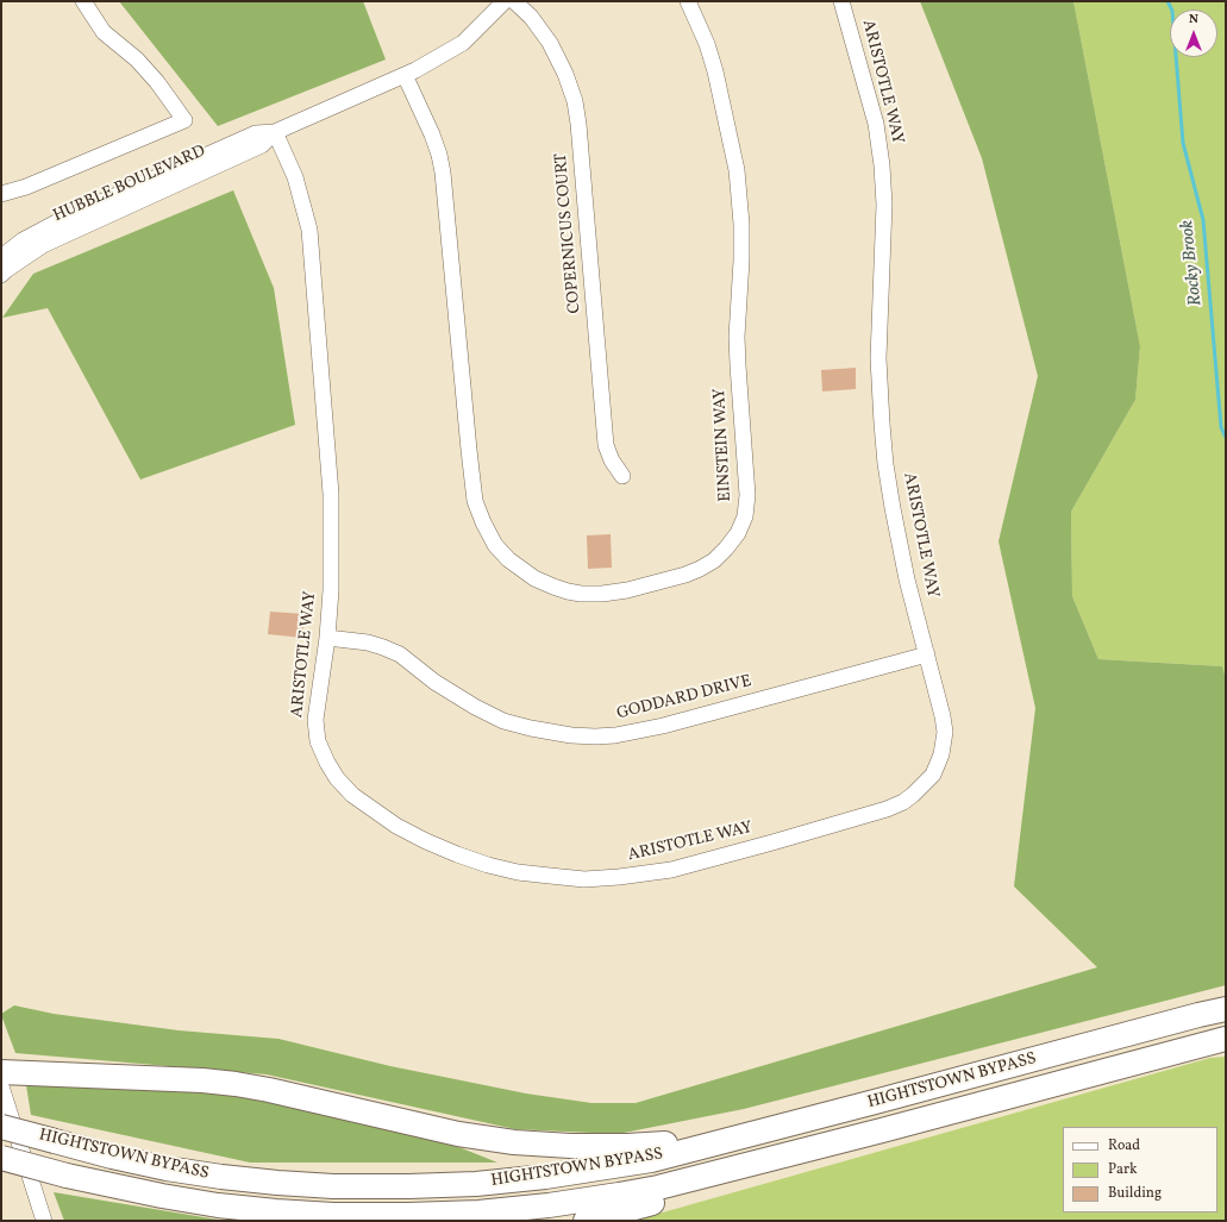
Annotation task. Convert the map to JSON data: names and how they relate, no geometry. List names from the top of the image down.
{
  "streets": {
    "highway": ["HIGHTSTOWN BYPASS"],
    "street": [
      "ARISTOTLE WAY",
      "HUBBLE BOULEVARD",
      "COPERNICUS COURT",
      "EINSTEIN WAY",
      "GODDARD DRIVE"
    ]
  },
  "crossings": [
    ["ARISTOTLE WAY", "HUBBLE BOULEVARD"],
    ["ARISTOTLE WAY", "GODDARD DRIVE"],
    ["HUBBLE BOULEVARD", "EINSTEIN WAY"]
  ],
  "water": ["Rocky Brook"],
  "legend": ["Road", "Park", "Building"],
  "north": "top"
}
